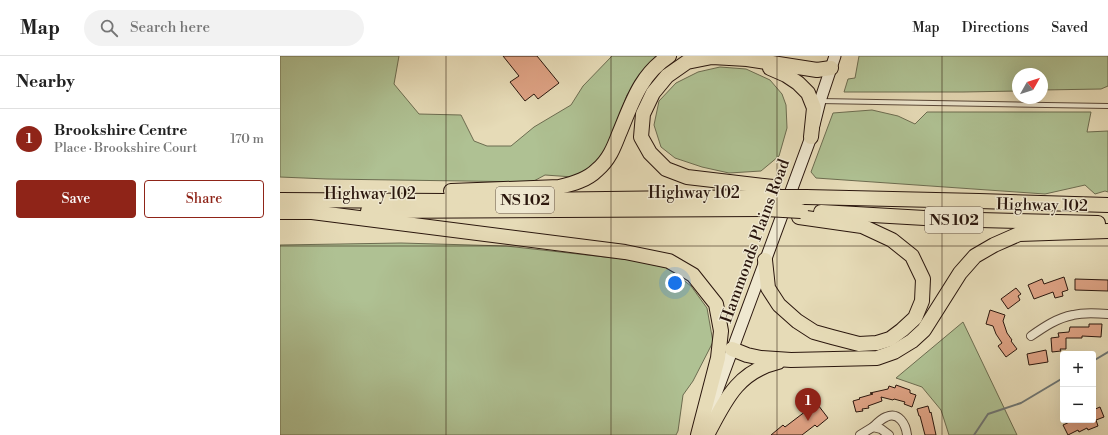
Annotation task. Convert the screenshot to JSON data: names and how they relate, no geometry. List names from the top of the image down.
{
  "streets": {
    "highway": ["Highway 102", "NS 102"],
    "main road": ["Hammonds Plains Road"]
  },
  "north": "top right",
  "page": {
    "header": "Map",
    "search": "Search here",
    "nav": ["Map", "Directions", "Saved"],
    "heading": "Nearby",
    "list": [
      {
        "mark": "1",
        "name": "Brookshire Centre",
        "note": "Place · Brookshire Court",
        "value": "170 m"
      }
    ],
    "buttons": ["Save", "Share"],
    "map_buttons": ["+", "−"],
    "pins": "1"
  }
}
